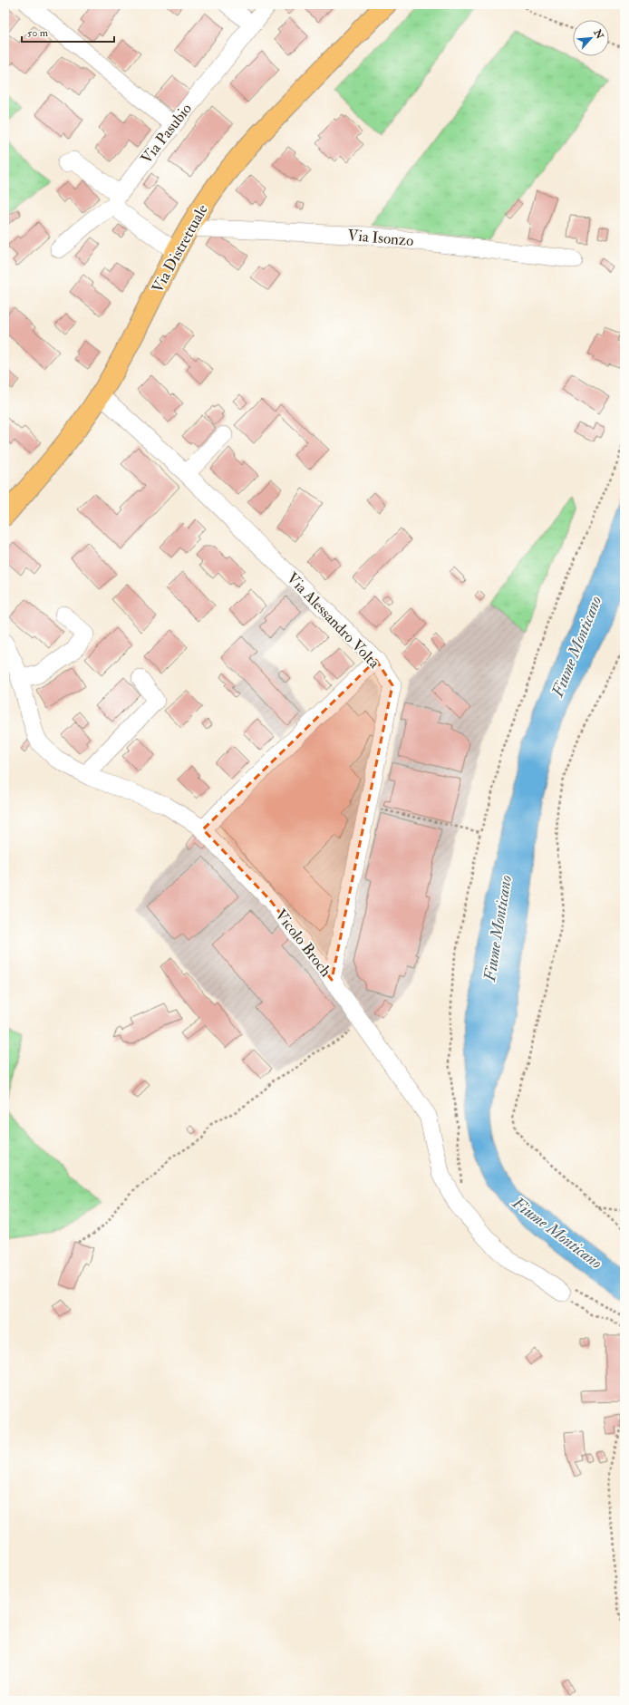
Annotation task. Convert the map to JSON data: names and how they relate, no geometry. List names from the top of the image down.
{
  "streets": {
    "main road": ["Via Distrettuale"],
    "street": [
      "Via Pasubio",
      "Via Isonzo",
      "Via Alessandro Volta",
      "Vicolo Broch"
    ]
  },
  "crossings": [
    ["Via Isonzo", "Via Distrettuale"],
    ["Via Distrettuale", "Via Alessandro Volta"],
    ["Via Alessandro Volta", "Vicolo Broch"]
  ],
  "water": ["Fiume Monticano"],
  "scale_bar": "50 m",
  "north": "top right"
}
